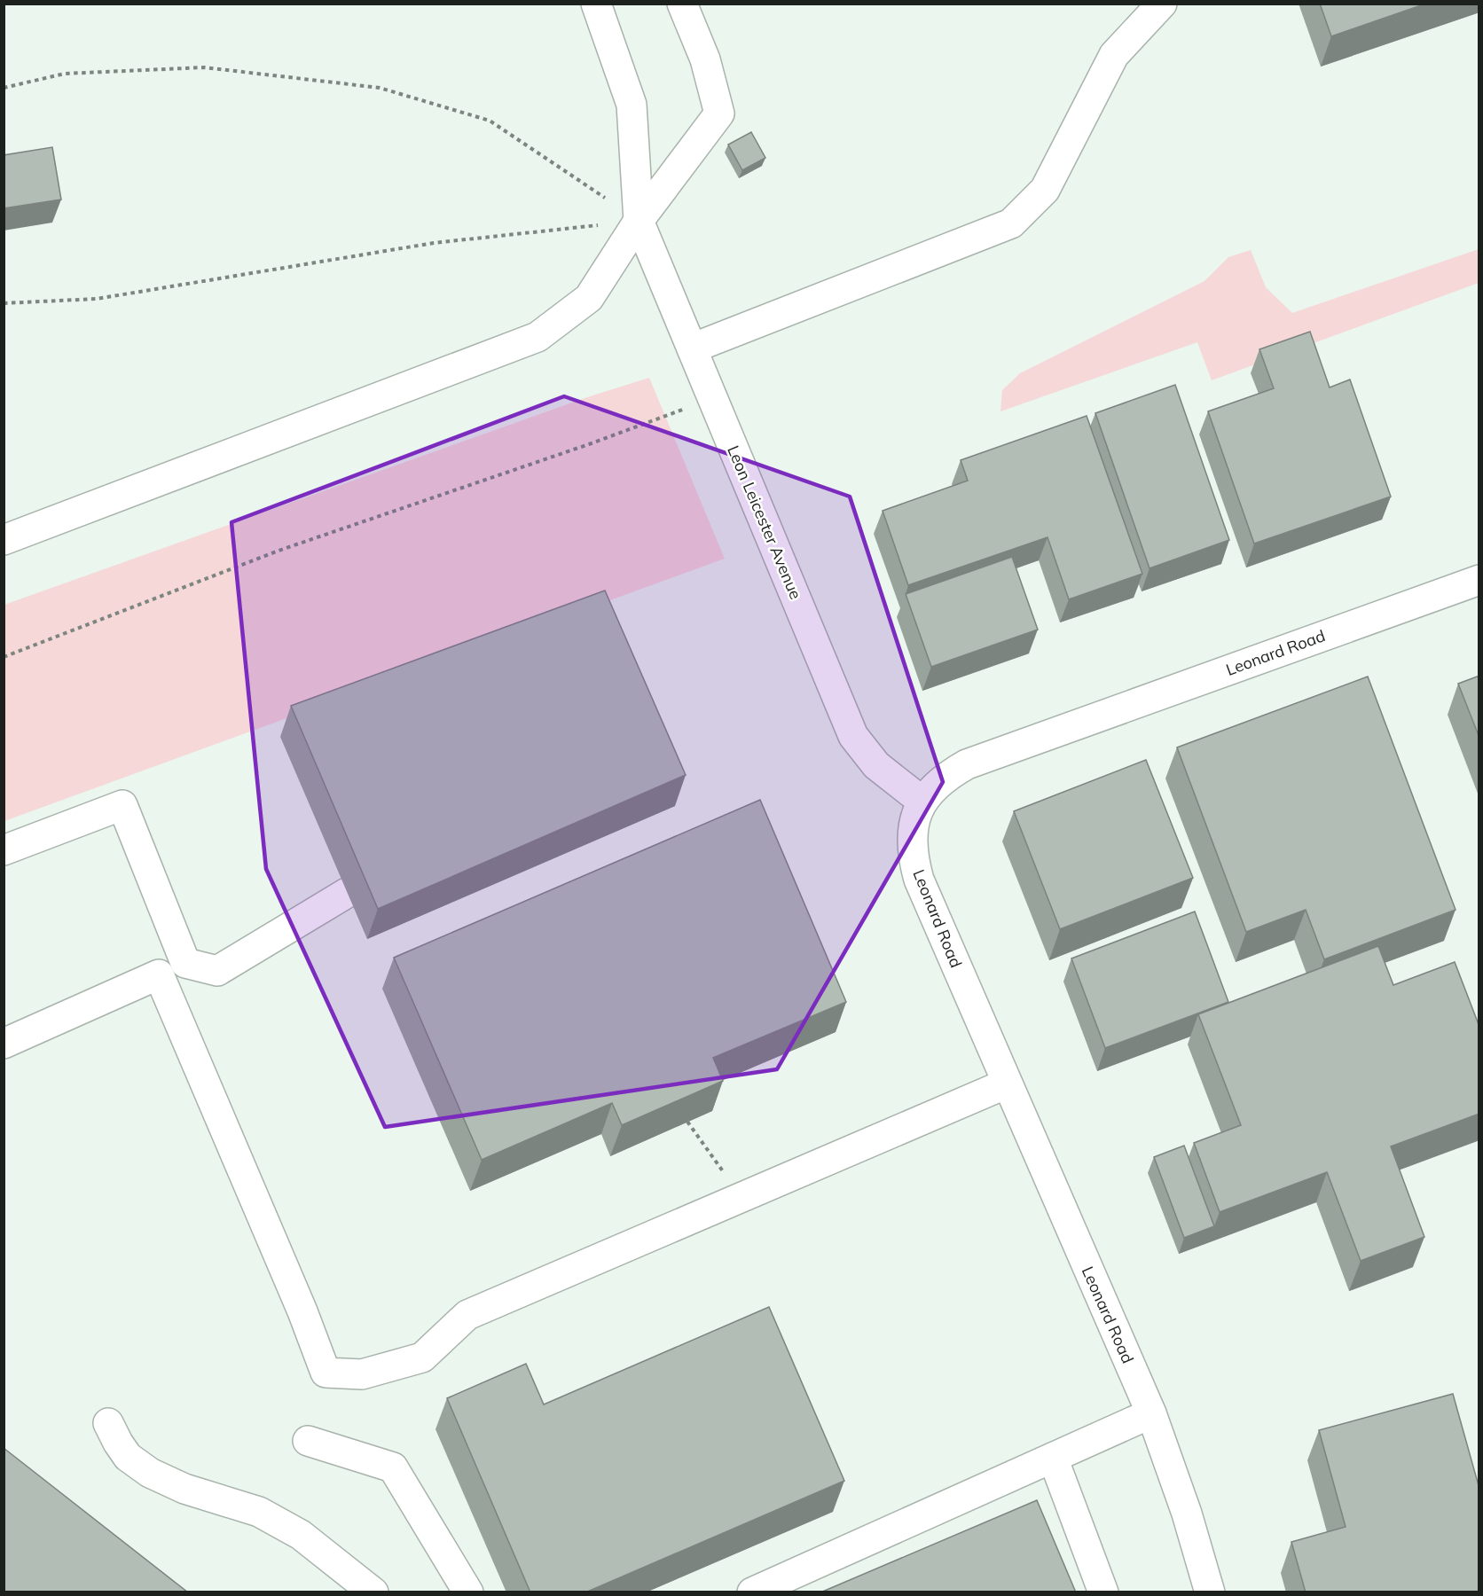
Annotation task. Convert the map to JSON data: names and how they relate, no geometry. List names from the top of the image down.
{
  "streets": {
    "street": ["Leon Leicester Avenue", "Leonard Road"]
  },
  "crossings": [
    ["Leon Leicester Avenue", "Leonard Road"]
  ]
}
